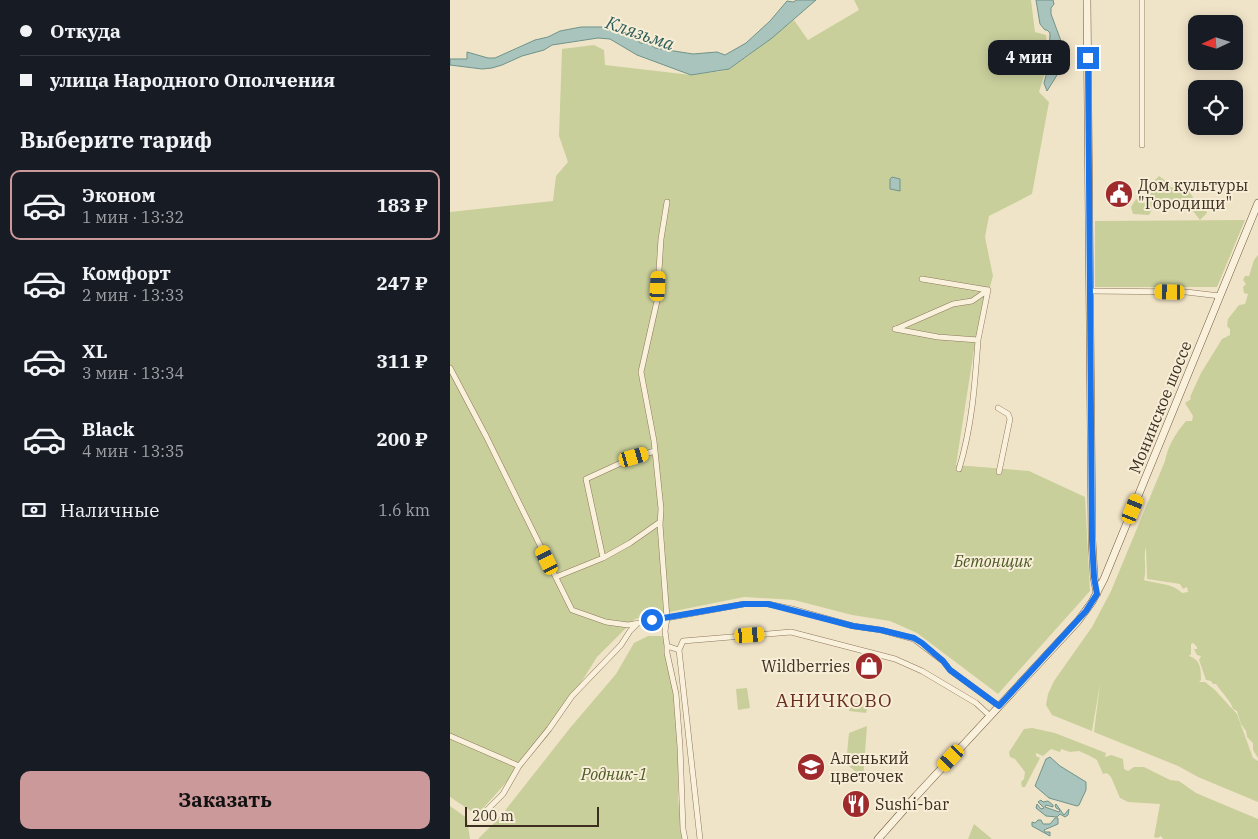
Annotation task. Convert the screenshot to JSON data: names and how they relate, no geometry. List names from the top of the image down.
{
  "streets": {
    "main road": ["Монинское шоссе"]
  },
  "districts": ["АНИЧКОВО"],
  "water": ["Клязьма"],
  "parks": ["Бетонщик", "Родник-1"],
  "places": {
    "public building": ["Дом культуры \"Городищи\""],
    "shop": ["Wildberries"],
    "school or university": ["Аленький цветочек"],
    "restaurant": ["Sushi-bar"]
  },
  "scale_bar": "200 m",
  "north": "left",
  "page": {
    "banner": ["Откуда", "улица Народного Ополчения"],
    "bubble": "4 мин",
    "heading": "Выберите тариф",
    "list": [
      {
        "name": "Эконом",
        "note": "1 мин · 13:32",
        "value": "183 ₽"
      },
      {
        "name": "Комфорт",
        "note": "2 мин · 13:33",
        "value": "247 ₽"
      },
      {
        "name": "XL",
        "note": "3 мин · 13:34",
        "value": "311 ₽"
      },
      {
        "name": "Black",
        "note": "4 мин · 13:35",
        "value": "200 ₽"
      }
    ],
    "pay": ["Наличные", "1.6 km"],
    "buttons": "Заказать",
    "scale": "200 m"
  }
}
